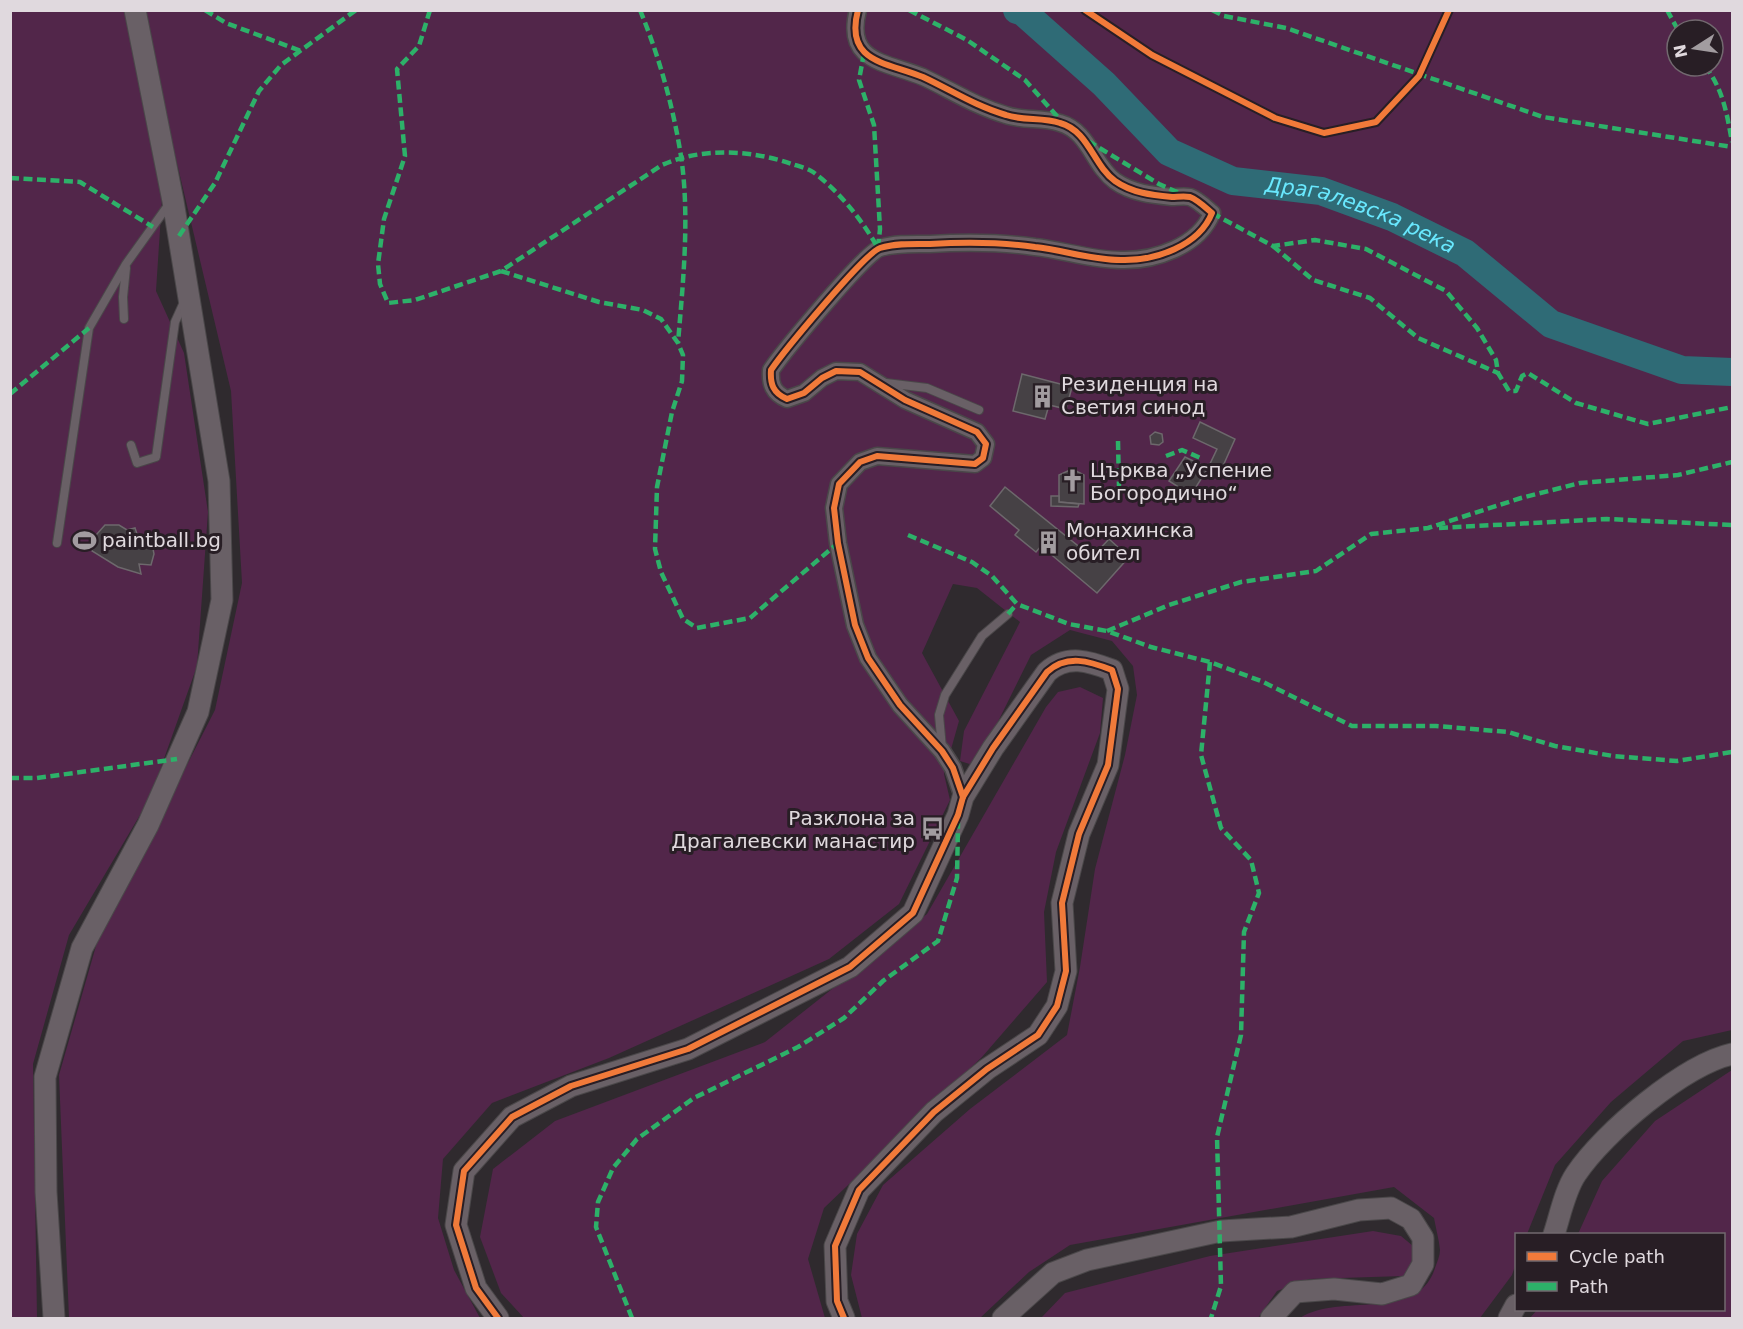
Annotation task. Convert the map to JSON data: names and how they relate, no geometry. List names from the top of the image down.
{
  "water": ["Драгалевска река"],
  "places": {
    "building": ["Резиденция на Светия синод", "Монахинска обител"],
    "church": ["Църква „Успение Богородично“"],
    "sports": ["paintball.bg"],
    "bus stop": ["Разклона за Драгалевски манастир"]
  },
  "legend": ["Cycle path", "Path"],
  "north": "left"
}
